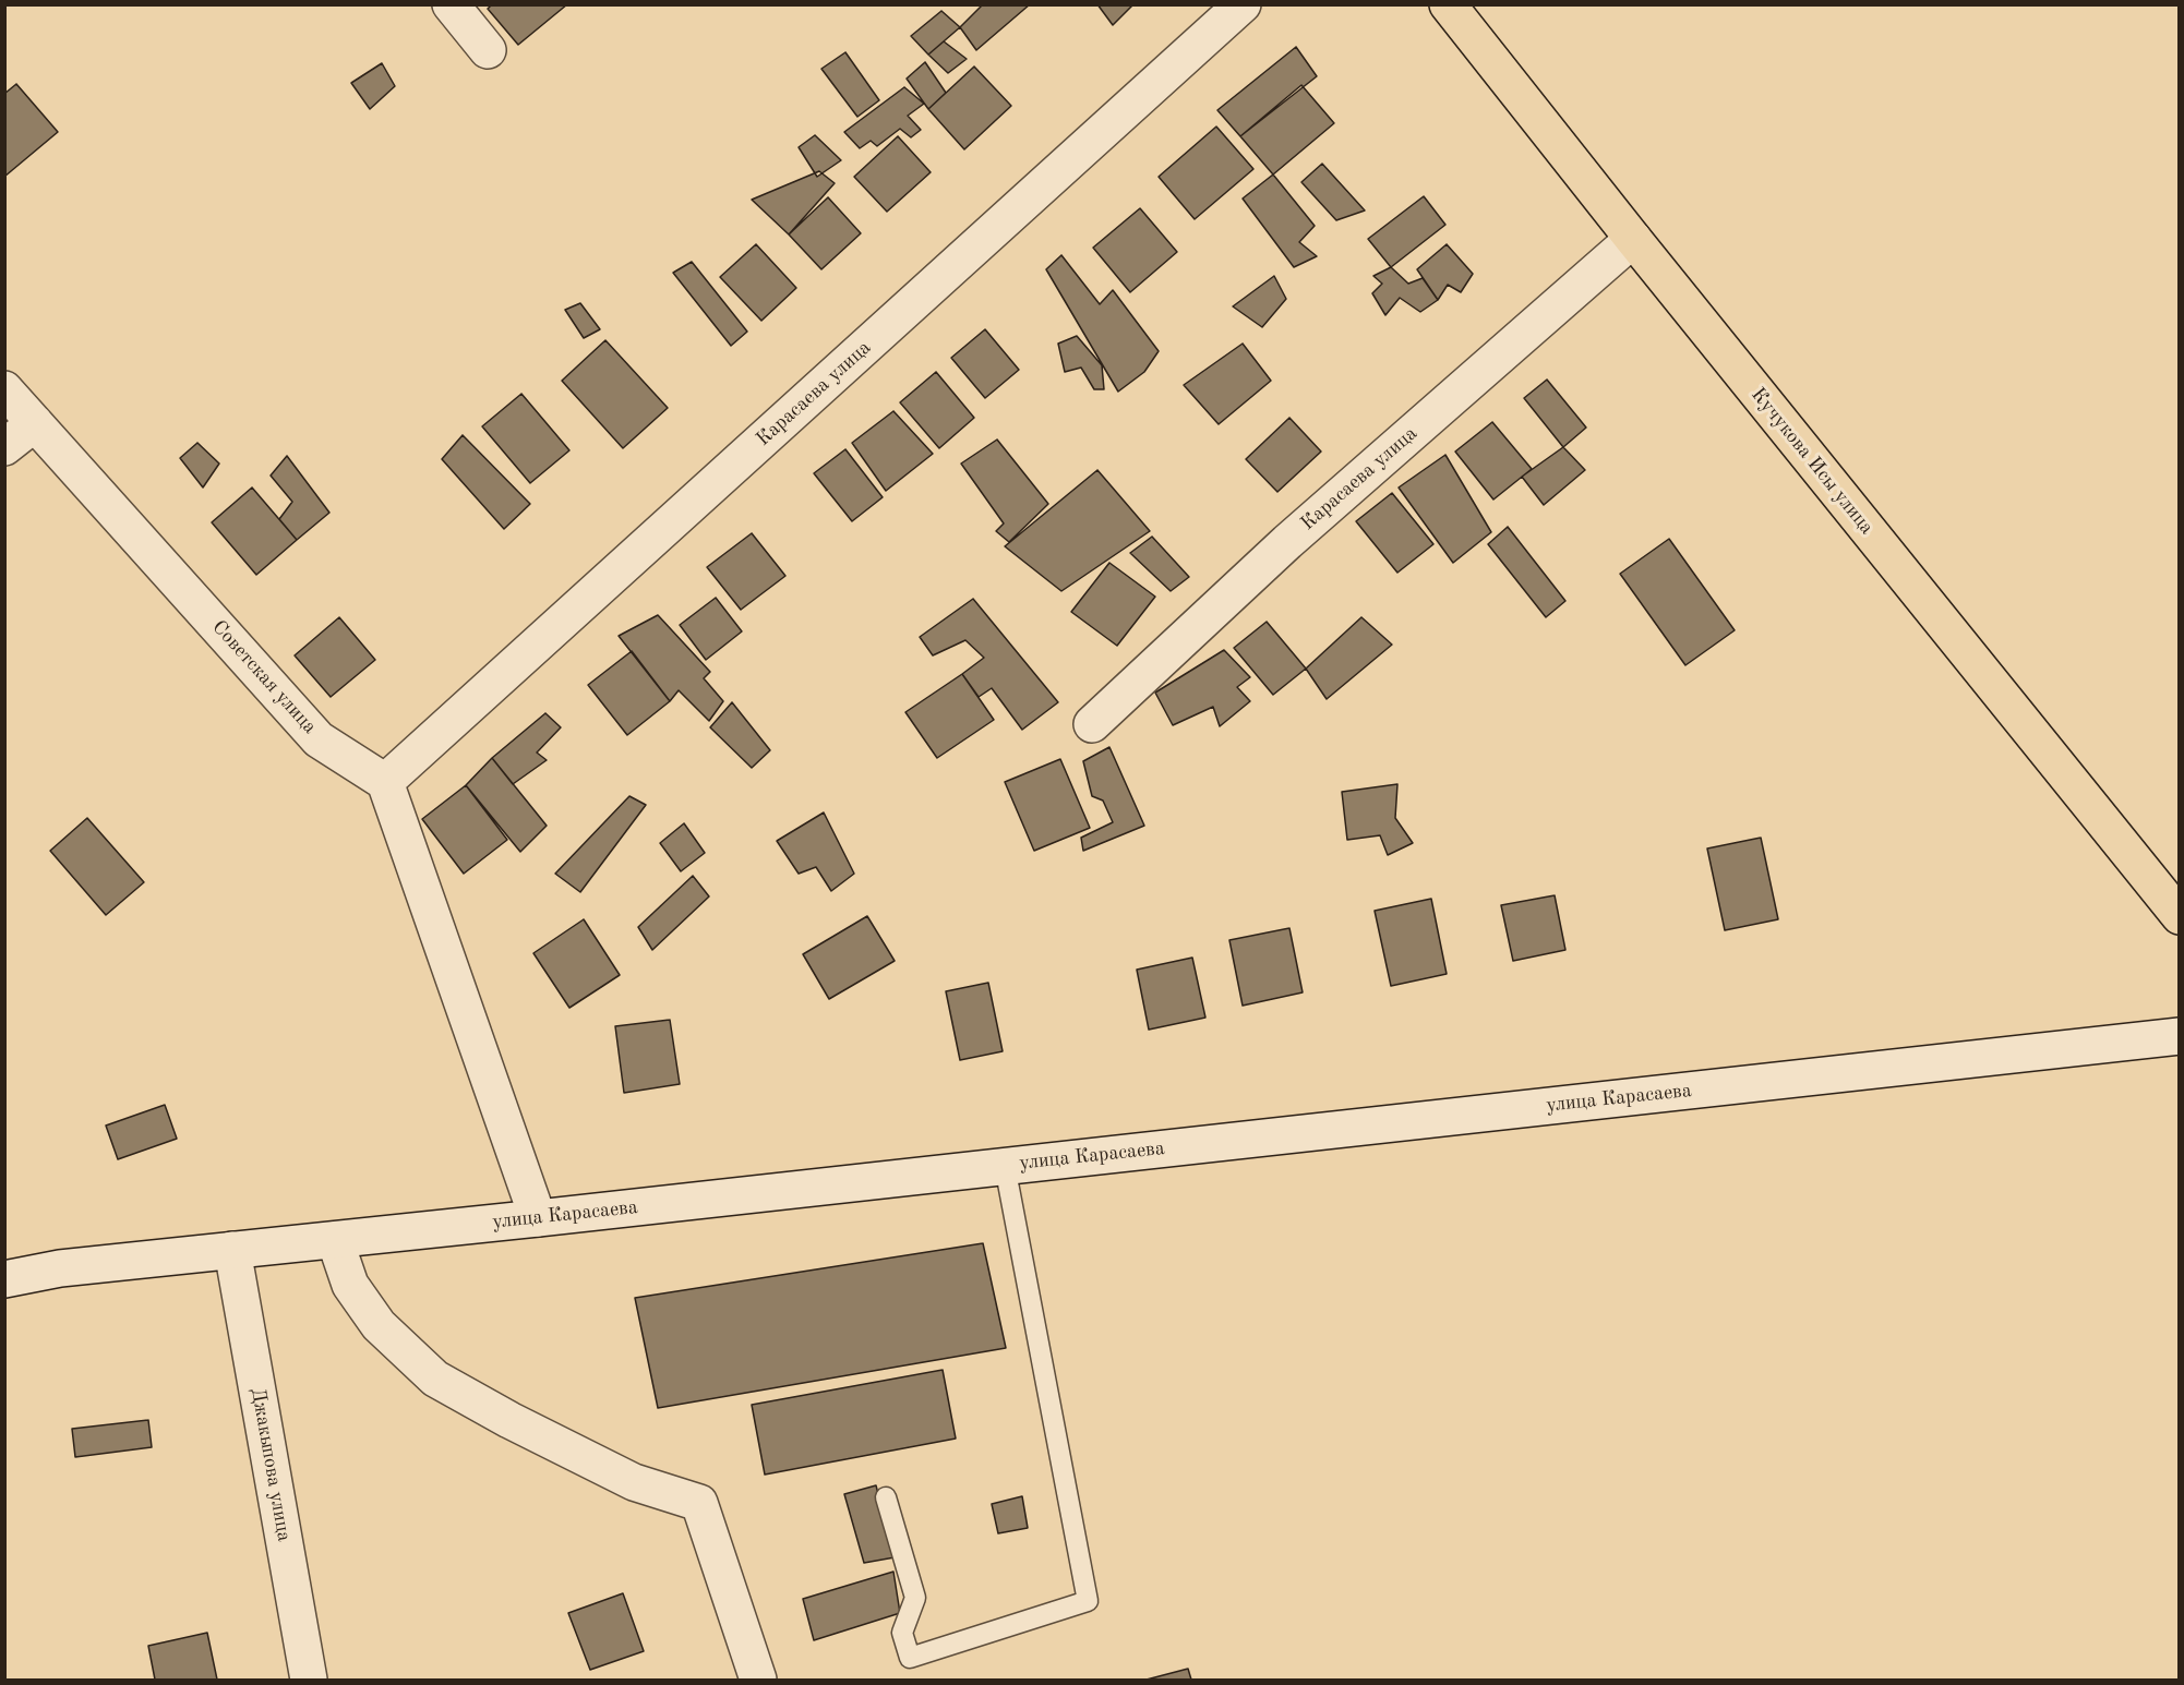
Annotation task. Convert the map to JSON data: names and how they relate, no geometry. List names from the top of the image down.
{
  "streets": {
    "main road": ["Кучукова Исы улица"],
    "street": [
      "Карасаева улица",
      "Советская улица",
      "улица Карасаева",
      "Джакыпова улица"
    ]
  },
  "crossings": [
    ["Карасаева улица", "Кучукова Исы улица"],
    ["Карасаева улица", "Советская улица"],
    ["улица Карасаева", "Джакыпова улица"]
  ]
}
